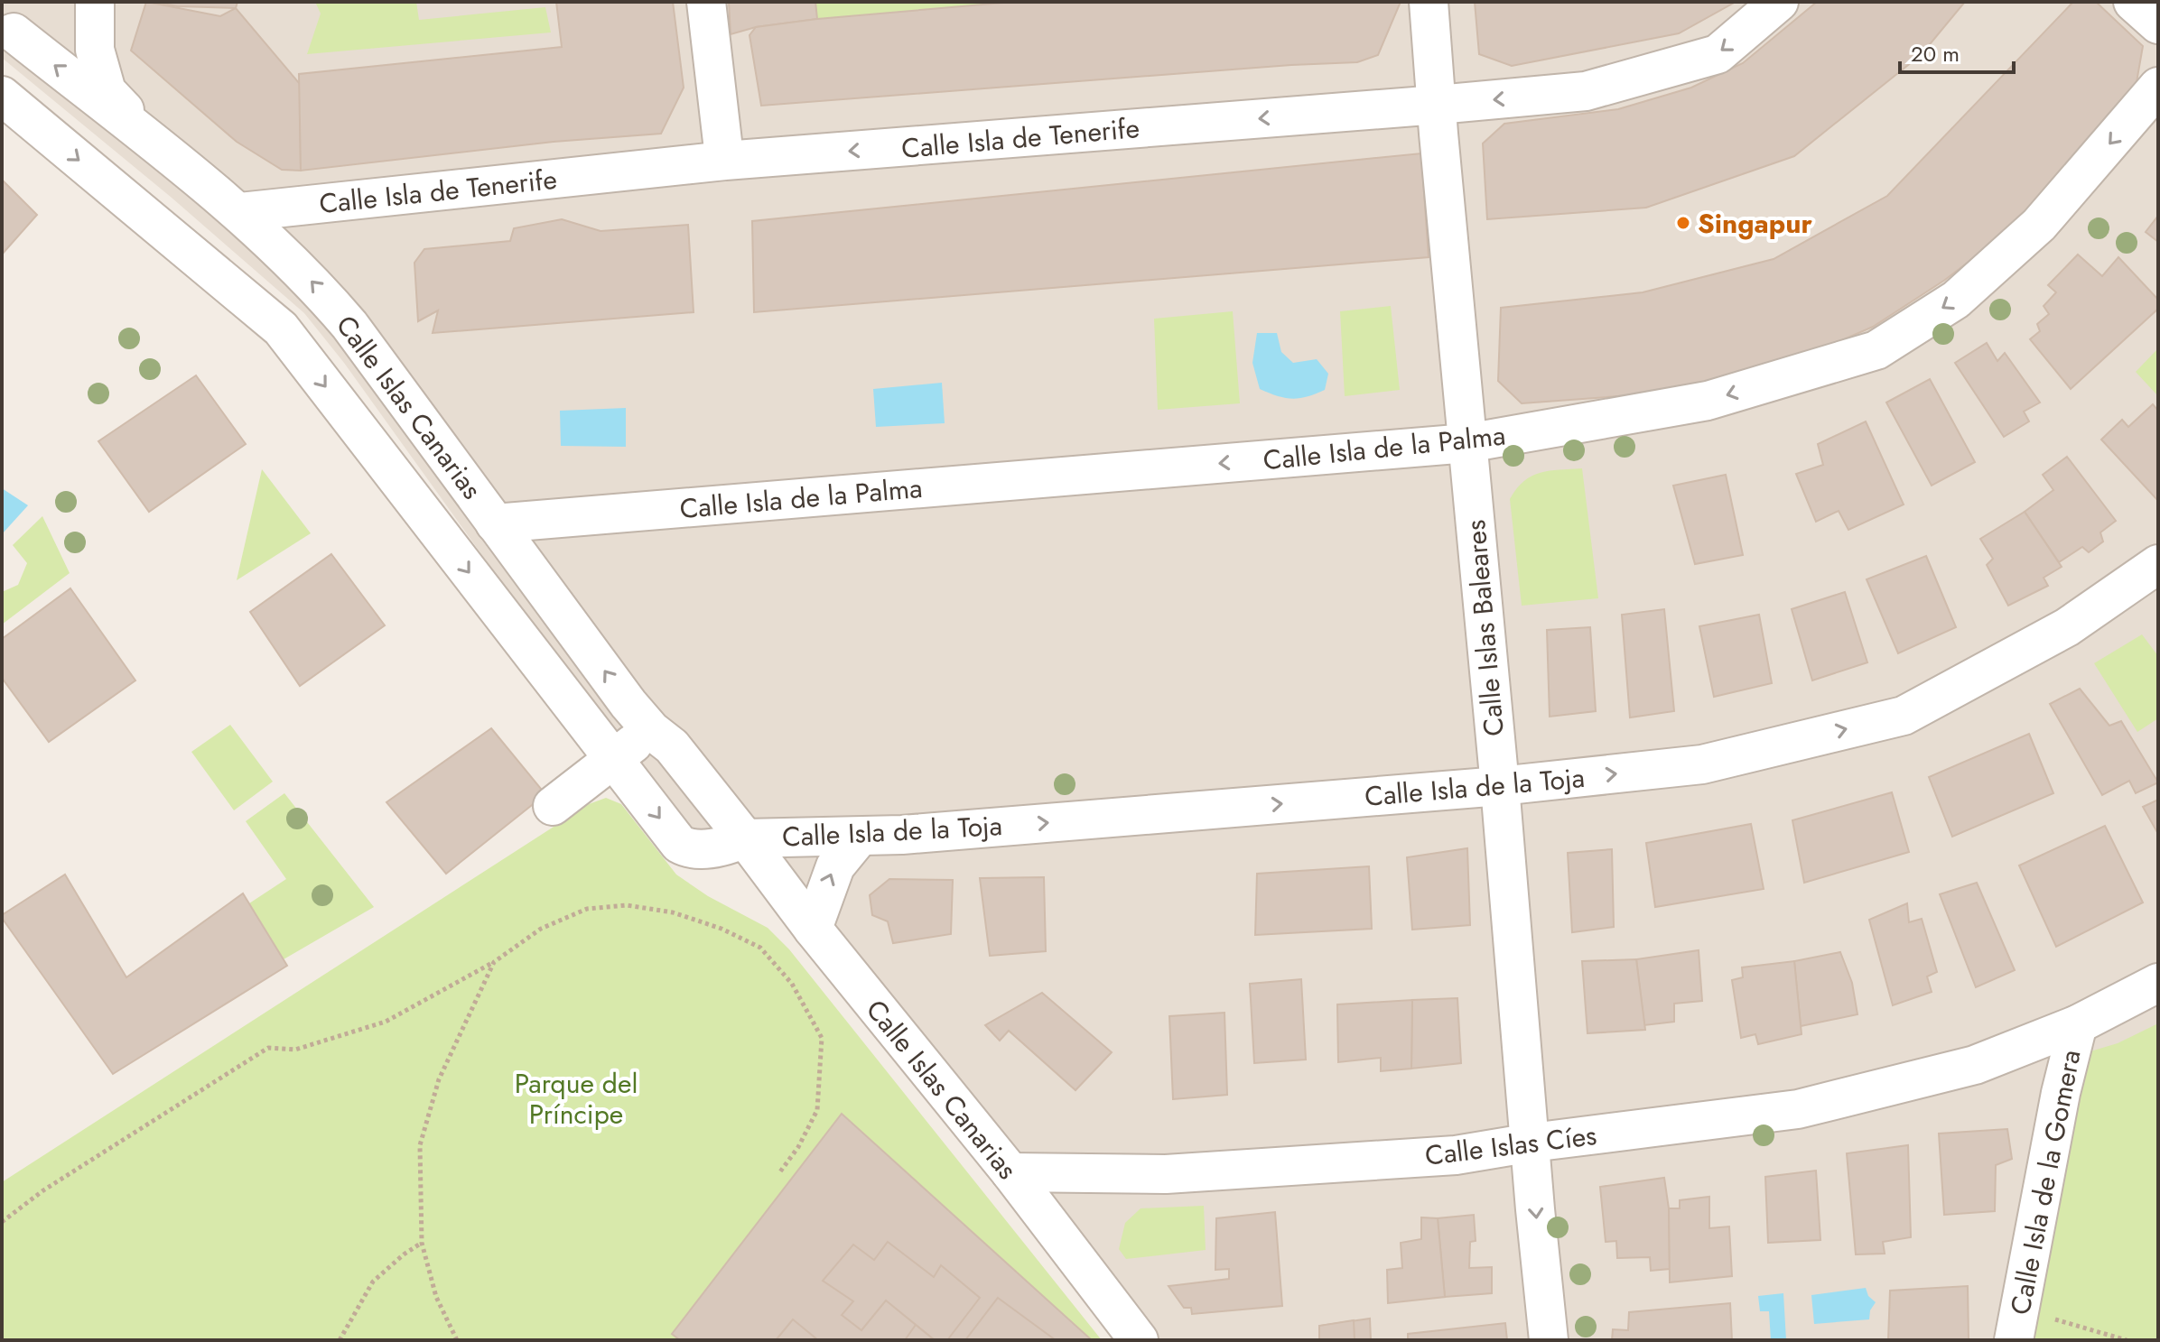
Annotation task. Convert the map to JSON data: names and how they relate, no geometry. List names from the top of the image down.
{
  "streets": {
    "street": [
      "Calle Isla de Tenerife",
      "Calle Islas Canarias",
      "Calle Isla de la Palma",
      "Calle Islas Baleares",
      "Calle Isla de la Toja",
      "Calle Islas Cíes",
      "Calle Isla de la Gomera"
    ]
  },
  "crossings": [
    ["Calle Isla de Tenerife", "Calle Islas Canarias"],
    ["Calle Isla de Tenerife", "Calle Islas Baleares"],
    ["Calle Islas Canarias", "Calle Isla de la Palma"],
    ["Calle Islas Canarias", "Calle Isla de la Toja"],
    ["Calle Islas Canarias", "Calle Islas Cíes"],
    ["Calle Isla de la Palma", "Calle Islas Baleares"],
    ["Calle Islas Baleares", "Calle Isla de la Toja"],
    ["Calle Islas Baleares", "Calle Islas Cíes"],
    ["Calle Islas Cíes", "Calle Isla de la Gomera"]
  ],
  "one_way": ["Calle Isla de Tenerife", "Calle Isla de la Palma", "Calle Isla de la Toja"],
  "parks": ["Parque del Príncipe"],
  "places": ["Singapur"],
  "scale_bar": "20 m"
}
